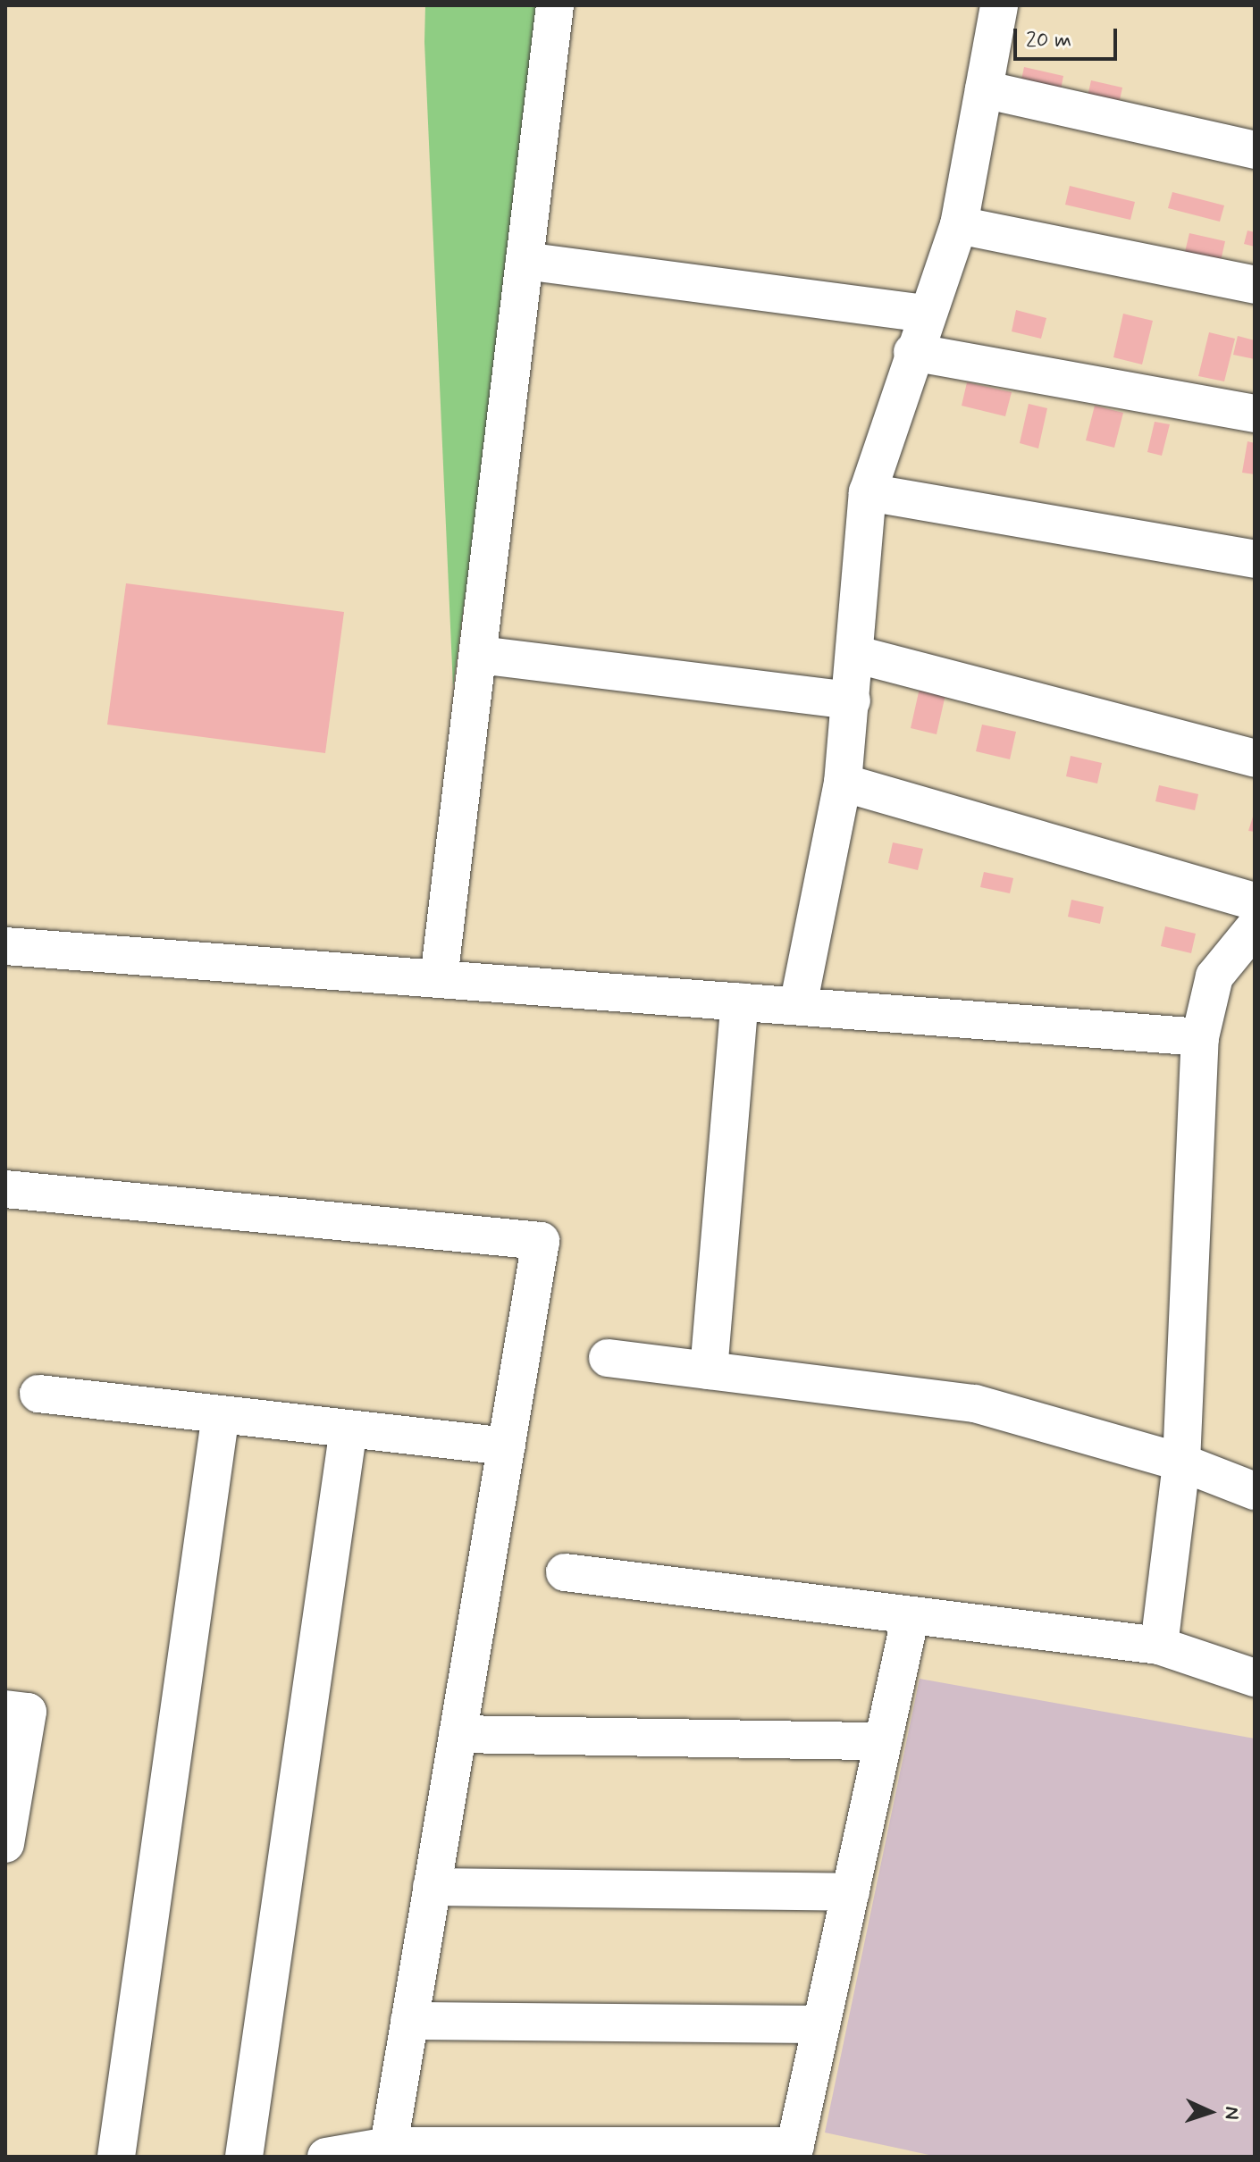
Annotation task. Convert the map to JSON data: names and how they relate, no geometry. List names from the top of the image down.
{
  "scale_bar": "20 m",
  "north": "right"
}
